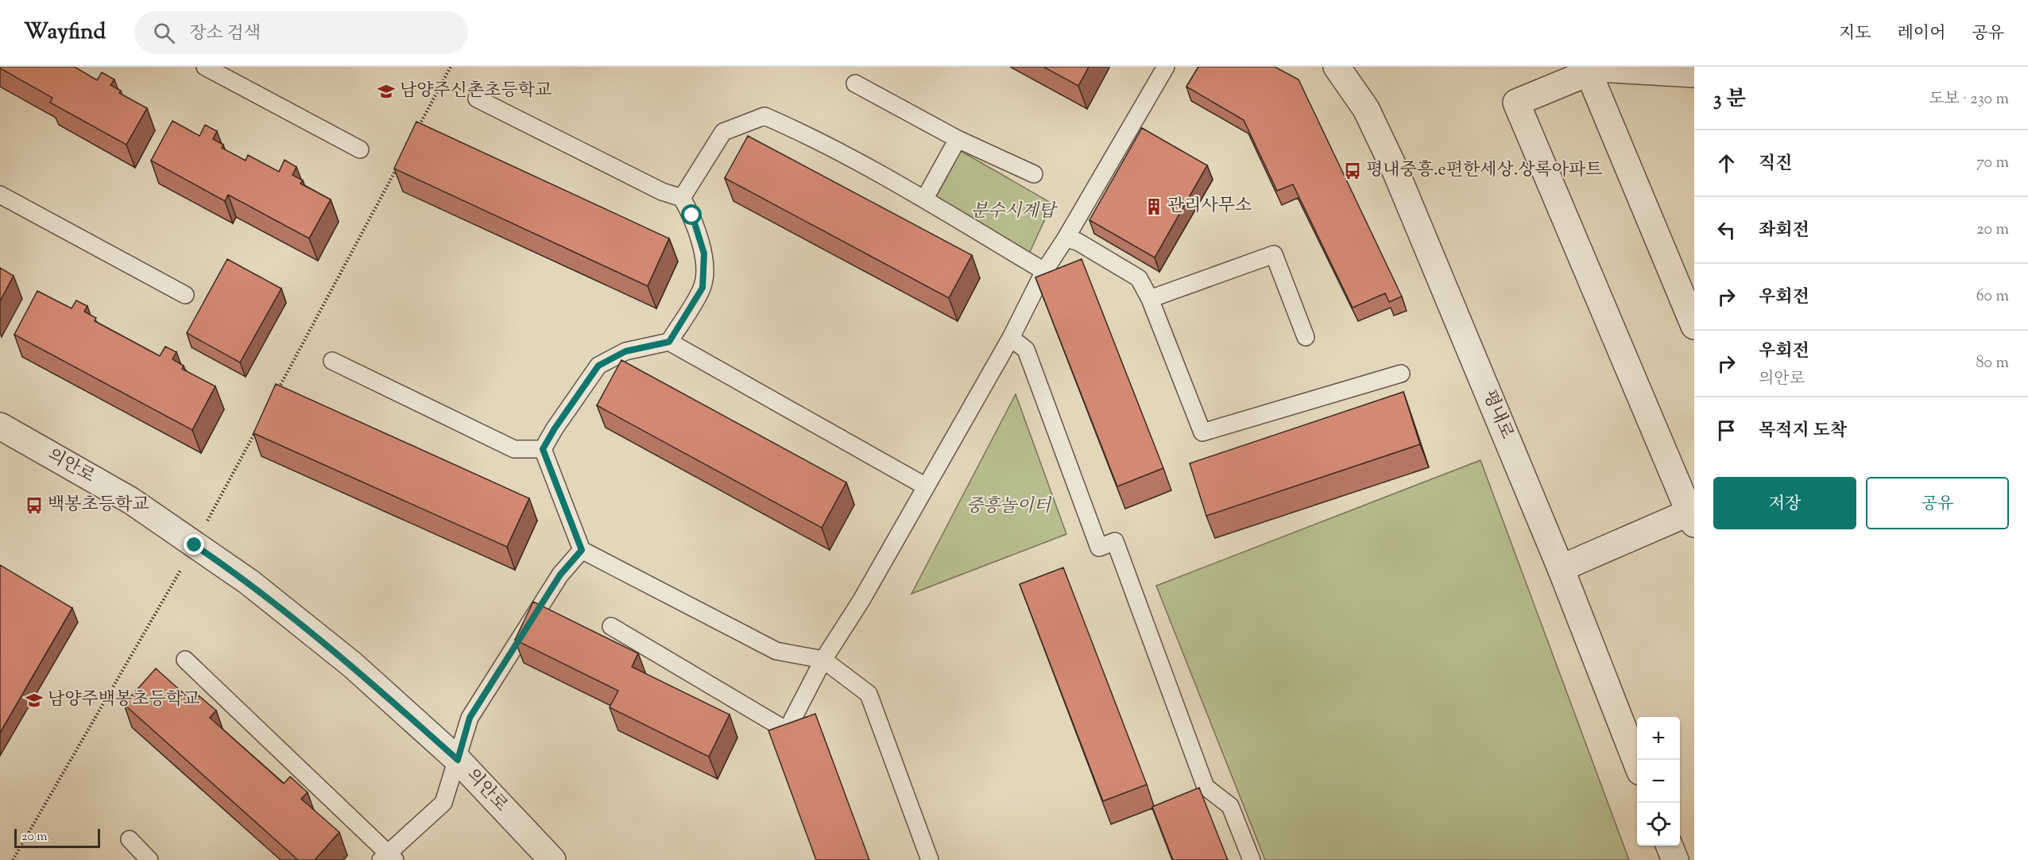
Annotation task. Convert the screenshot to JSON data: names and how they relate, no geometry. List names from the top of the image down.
{
  "streets": {
    "street": ["평내로", "의안로"]
  },
  "parks": ["분수시계탑", "중흥놀이터"],
  "places": {
    "school or university": ["남양주신촌초등학교", "남양주백봉초등학교"],
    "bus stop": ["평내중흥.e편한세상.상록아파트", "백봉초등학교"],
    "building": ["관리사무소"]
  },
  "scale_bar": "20 m",
  "page": {
    "header": "Wayfind",
    "search": "장소 검색",
    "nav": ["지도", "레이어", "공유"],
    "heading": ["3 분", "도보 · 230 m"],
    "list": [
      ["직진", "70 m"],
      ["좌회전", "20 m"],
      ["우회전", "60 m"],
      ["우회전", "의안로", "80 m"],
      "목적지 도착"
    ],
    "buttons": ["저장", "공유"],
    "map_buttons": ["+", "−"],
    "scale": "20 m"
  }
}
